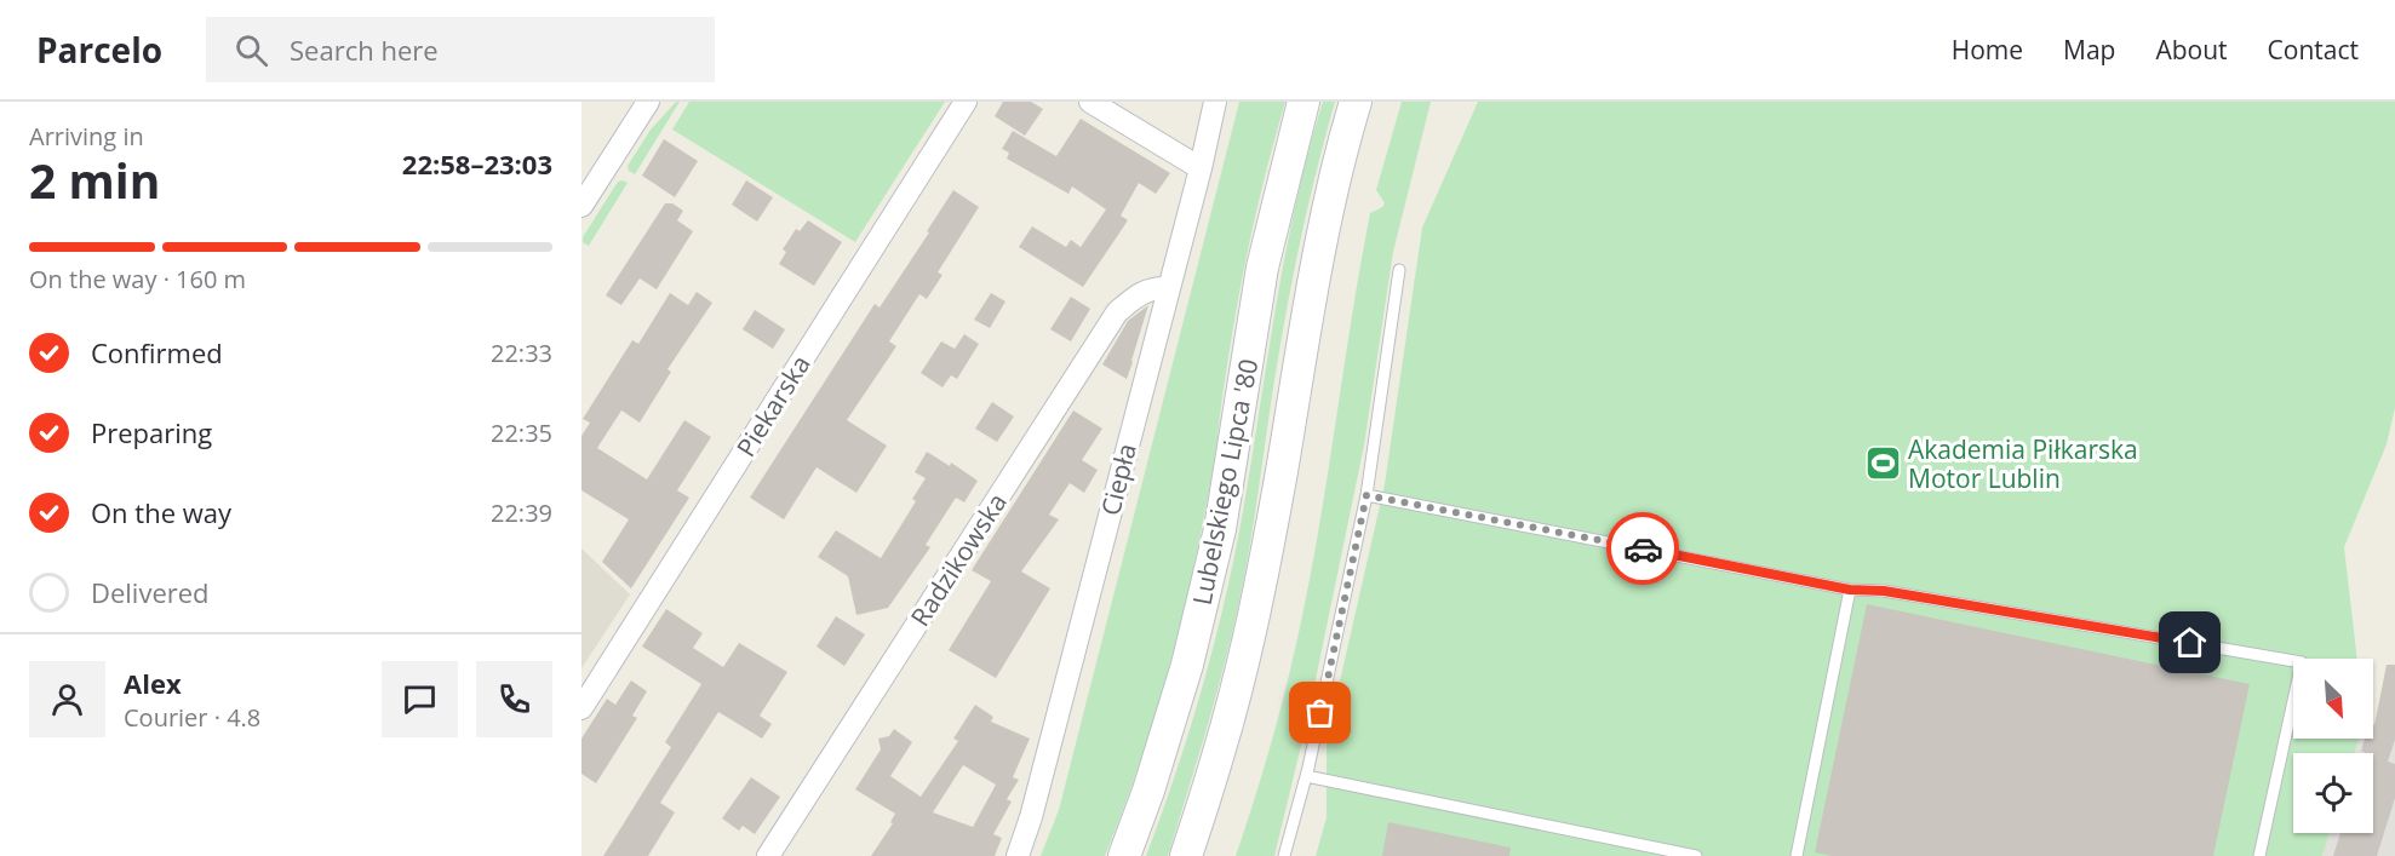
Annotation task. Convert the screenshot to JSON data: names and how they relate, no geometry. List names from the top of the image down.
{
  "streets": {
    "main road": ["Lubelskiego Lipca '80"],
    "street": ["Piekarska", "Ciepła", "Radzikowska"]
  },
  "crossings": [
    ["Ciepła", "Radzikowska"]
  ],
  "places": {
    "sports": ["Akademia Piłkarska Motor Lublin"]
  },
  "north": "bottom right",
  "page": {
    "header": "Parcelo",
    "search": "Search here",
    "nav": [
      "Home",
      "Map",
      "About",
      "Contact"
    ],
    "heading": ["2 min", "Arriving in", "22:58–23:03"],
    "panel": ["Alex", "Courier · 4.8"],
    "bar": "On the way · 160 m",
    "list": [
      ["Confirmed", "22:33"],
      ["Preparing", "22:35"],
      ["On the way", "22:39"],
      "Delivered"
    ]
  }
}
